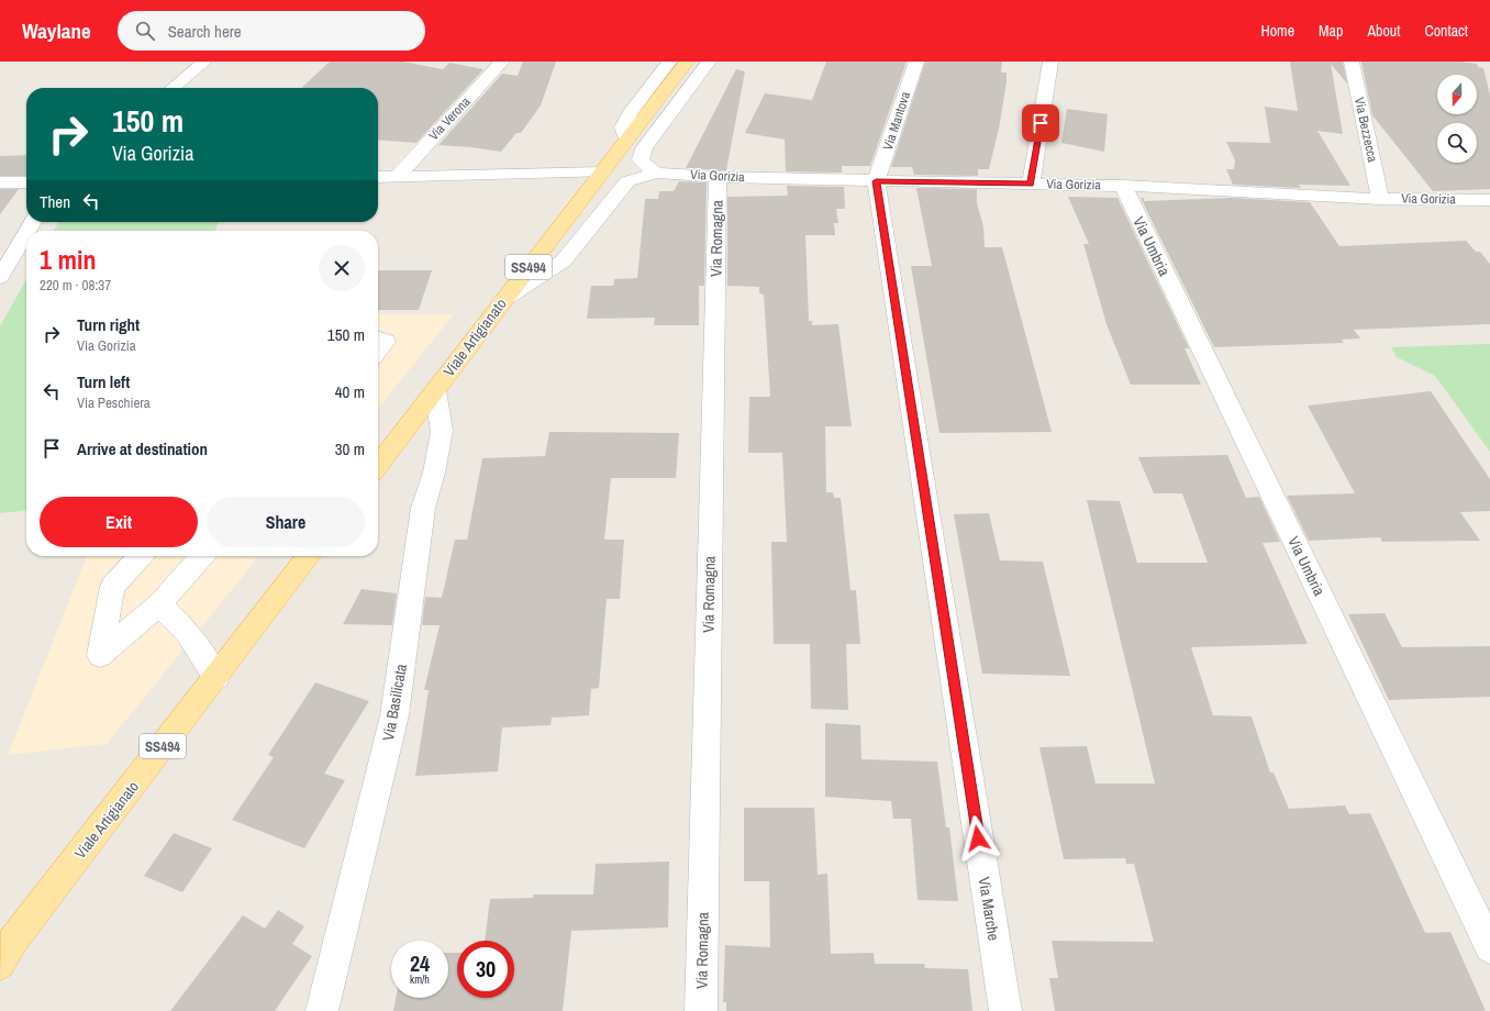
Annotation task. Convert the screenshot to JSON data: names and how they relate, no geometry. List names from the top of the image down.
{
  "streets": {
    "main road": ["SS494", "Viale Artigianato"],
    "street": [
      "Via Verona",
      "Via Mantova",
      "Via Bezzecca",
      "Via Gorizia",
      "Via Romagna",
      "Via Umbria",
      "Via Basilicata",
      "Via Marche"
    ]
  },
  "crossings": [
    ["Via Mantova", "Via Gorizia"],
    ["Via Mantova", "Via Marche"],
    ["Via Bezzecca", "Via Gorizia"],
    ["Via Gorizia", "Via Romagna"],
    ["Via Gorizia", "Via Umbria"],
    ["Via Gorizia", "Via Marche"],
    ["Viale Artigianato", "Via Basilicata"]
  ],
  "north": "bottom",
  "page": {
    "header": "Waylane",
    "search": "Search here",
    "nav": [
      "Home",
      "Map",
      "About",
      "Contact"
    ],
    "turn": ["150 m", "Via Gorizia"],
    "then": "Then",
    "heading": ["1 min", "220 m · 08:37"],
    "list": [
      {
        "name": "Turn right",
        "note": "Via Gorizia",
        "value": "150 m"
      },
      {
        "name": "Turn left",
        "note": "Via Peschiera",
        "value": "40 m"
      },
      {
        "name": "Arrive at destination",
        "value": "30 m"
      }
    ],
    "buttons": ["Exit", "Share"],
    "speed": "24 km/h",
    "limit": "30"
  }
}
